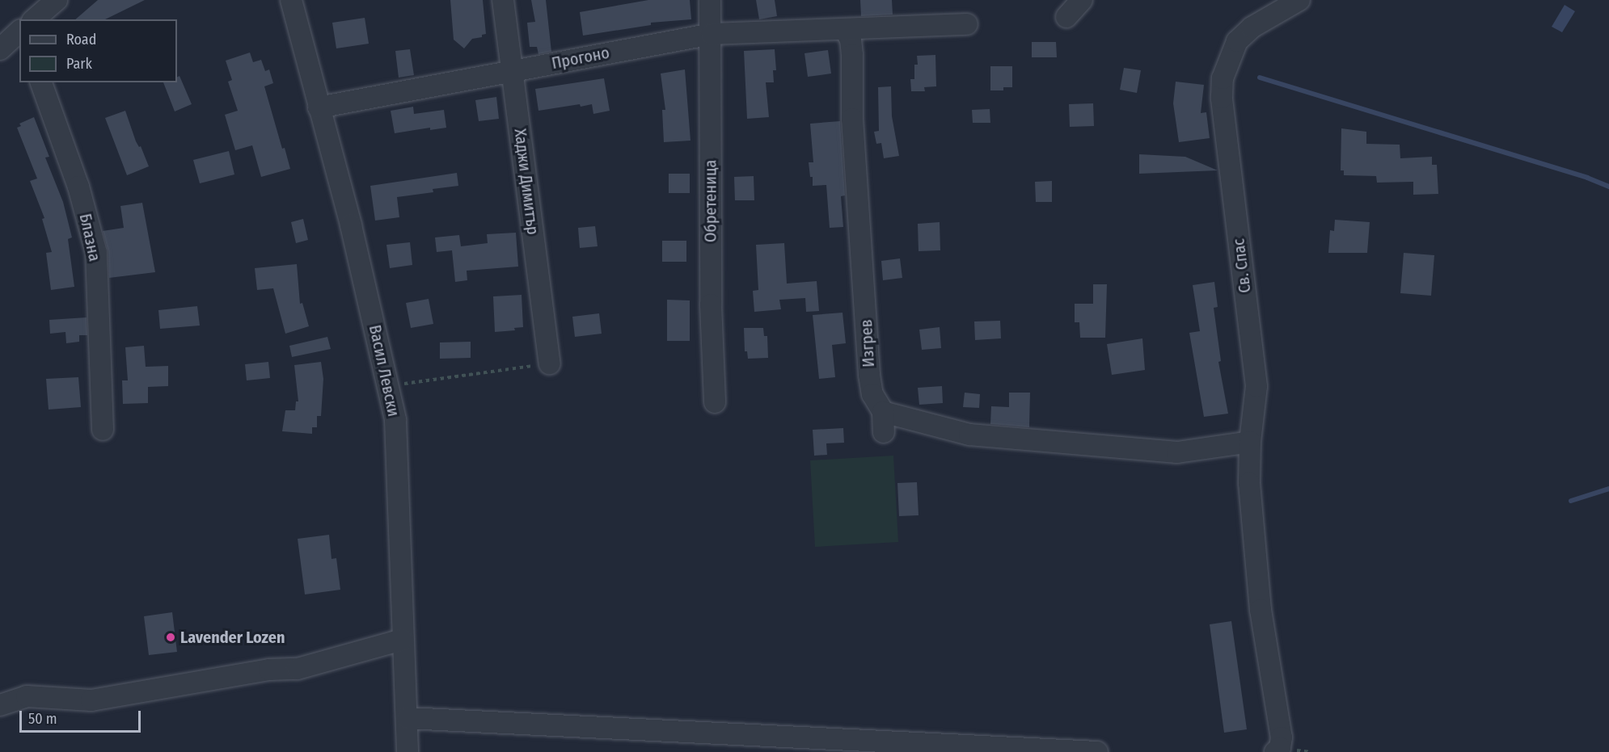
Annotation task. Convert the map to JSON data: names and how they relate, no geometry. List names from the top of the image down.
{
  "streets": {
    "street": [
      "Прогоно",
      "Хаджи Димитър",
      "Обретеница",
      "Блазна",
      "Св. Спас",
      "Изгрев",
      "Васил Левски"
    ]
  },
  "crossings": [
    ["Прогоно", "Хаджи Димитър"],
    ["Прогоно", "Обретеница"],
    ["Прогоно", "Изгрев"],
    ["Прогоно", "Васил Левски"]
  ],
  "places": ["Lavender Lozen"],
  "legend": ["Road", "Park"],
  "scale_bar": "50 m"
}
